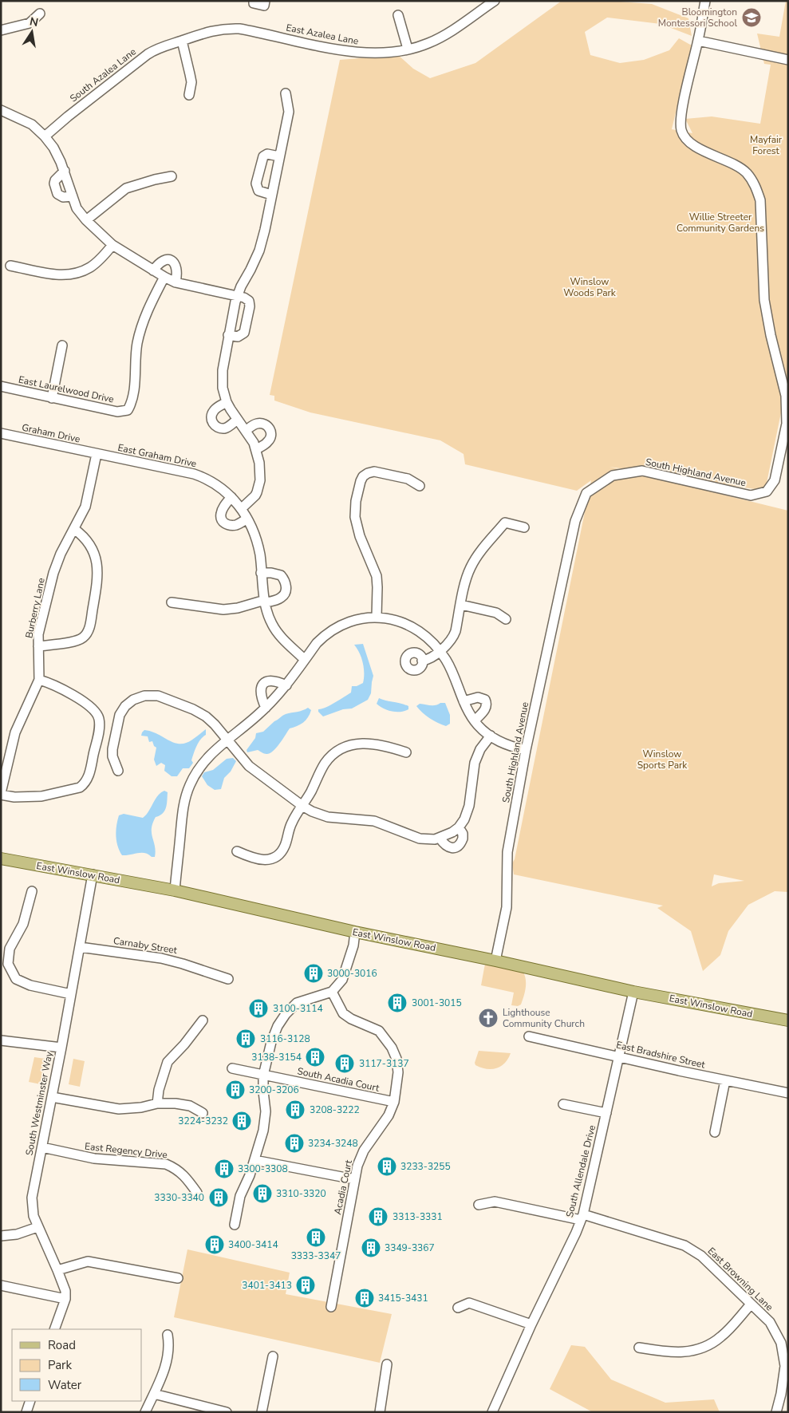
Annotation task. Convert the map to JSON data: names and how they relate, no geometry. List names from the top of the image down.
{
  "streets": {
    "main road": ["East Winslow Road"],
    "street": [
      "East Azalea Lane",
      "South Azalea Lane",
      "East Laurelwood Drive",
      "Graham Drive",
      "East Graham Drive",
      "South Highland Avenue",
      "Burberry Lane",
      "Carnaby Street",
      "East Bradshire Street",
      "South Acadia Court",
      "South Westminster Way",
      "East Regency Drive",
      "South Allendale Drive",
      "Acadia Court",
      "East Browning Lane"
    ]
  },
  "crossings": [
    ["East Azalea Lane", "South Azalea Lane"],
    ["Graham Drive", "East Graham Drive"],
    ["Graham Drive", "Burberry Lane"],
    ["East Graham Drive", "Burberry Lane"],
    ["South Highland Avenue", "East Winslow Road"],
    ["East Winslow Road", "South Westminster Way"],
    ["East Winslow Road", "South Allendale Drive"],
    ["Carnaby Street", "South Westminster Way"],
    ["East Bradshire Street", "South Allendale Drive"],
    ["South Acadia Court", "Acadia Court"],
    ["South Westminster Way", "East Regency Drive"],
    ["South Allendale Drive", "East Browning Lane"]
  ],
  "parks": [
    "Mayfair Forest",
    "Willie Streeter Community Gardens",
    "Winslow Woods Park",
    "Winslow Sports Park"
  ],
  "places": {
    "school or university": ["Bloomington Montessori School"],
    "building": [
      "3000-3016",
      "3001-3015",
      "3100-3114",
      "3116-3128",
      "3138-3154",
      "3117-3137",
      "3200-3206",
      "3208-3222",
      "3224-3232",
      "3234-3248",
      "3233-3255",
      "3300-3308",
      "3310-3320",
      "3330-3340",
      "3313-3331",
      "3333-3347",
      "3400-3414",
      "3349-3367",
      "3401-3413",
      "3415-3431"
    ],
    "church": ["Lighthouse Community Church"]
  },
  "legend": ["Road", "Park", "Water"],
  "north": "top"
}
